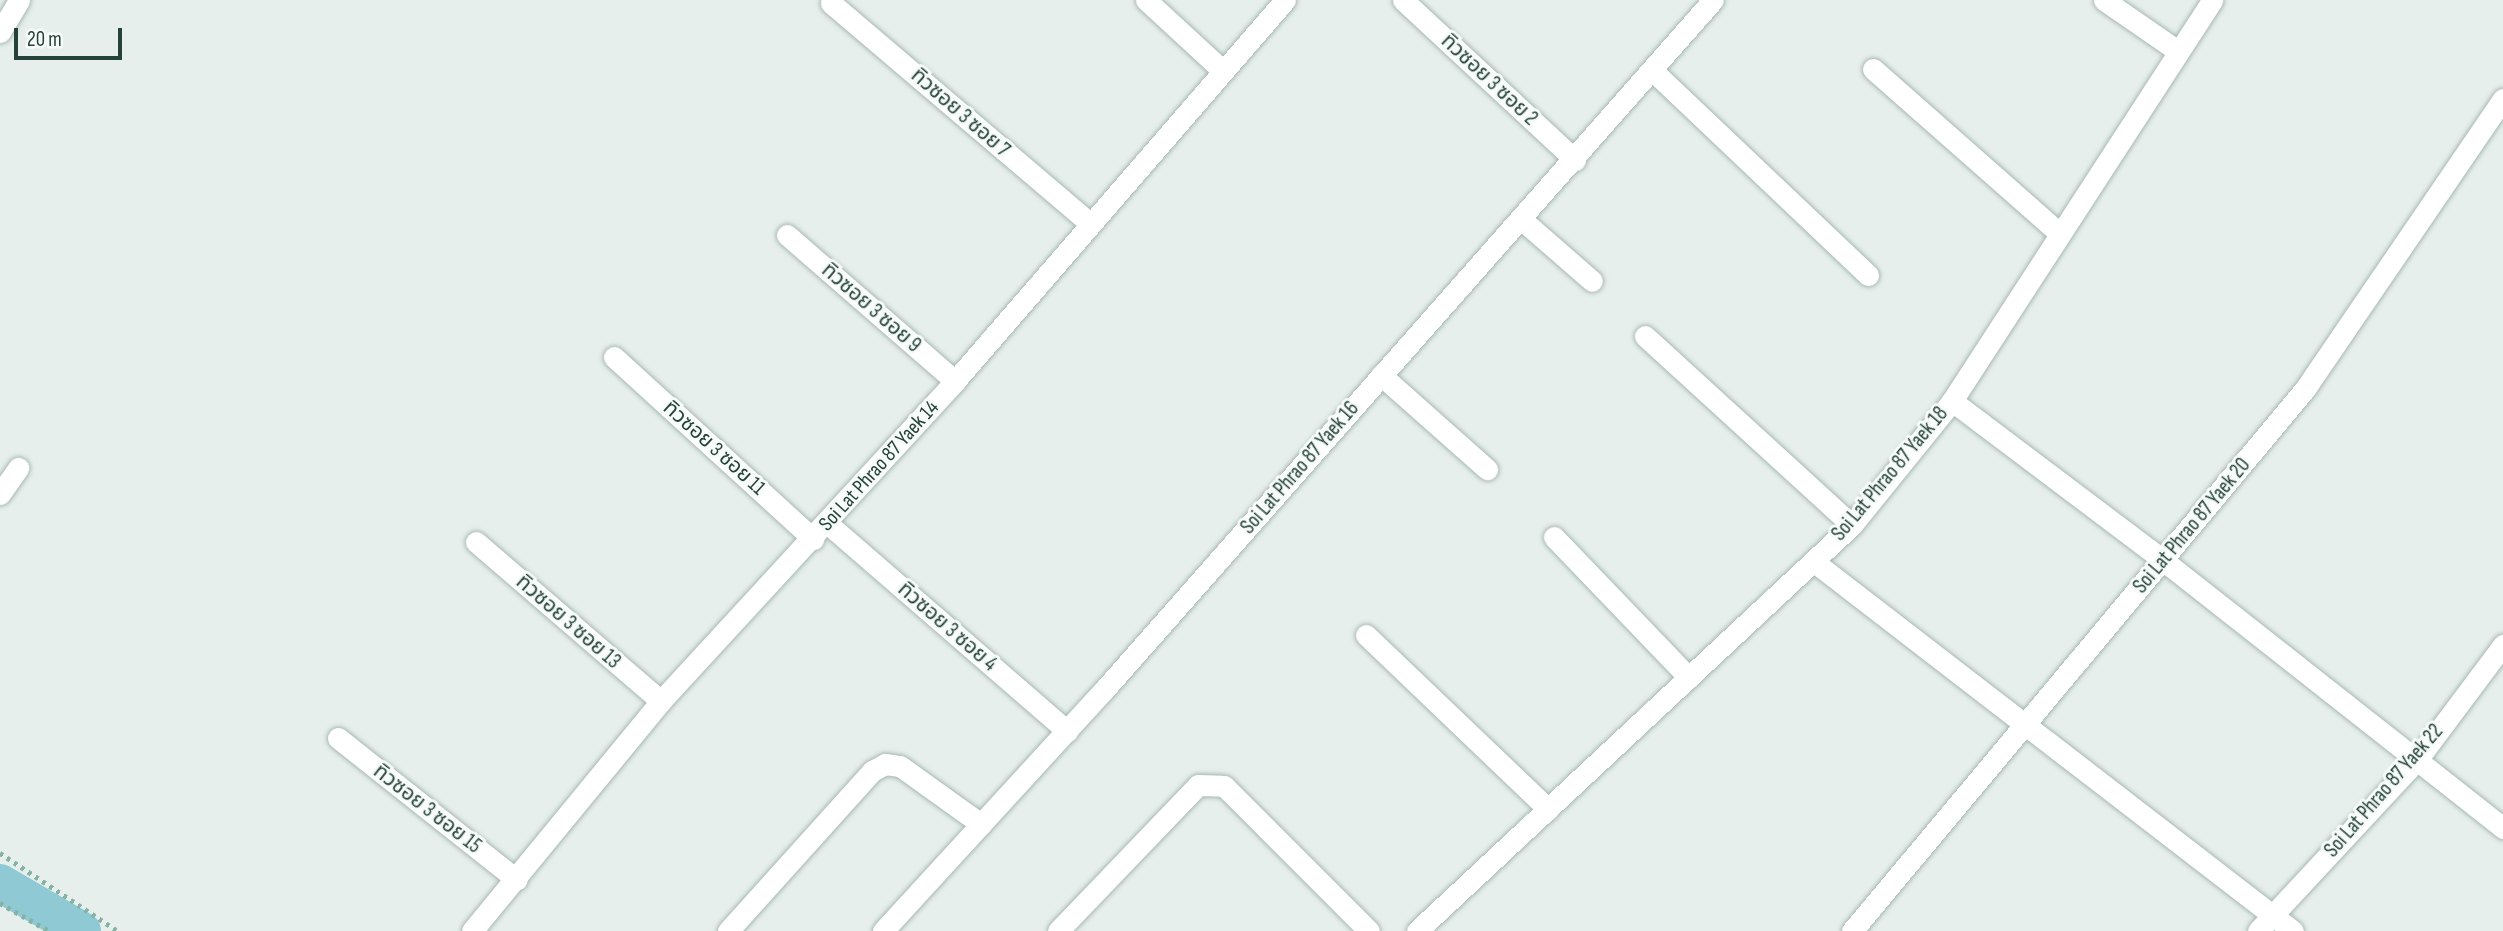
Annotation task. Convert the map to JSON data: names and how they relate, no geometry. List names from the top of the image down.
{
  "streets": {
    "street": [
      "ทิวซอย 3 ซอย 2",
      "ทิวซอย 3 ซอย 7",
      "ทิวซอย 3 ซอย 9",
      "ทิวซอย 3 ซอย 11",
      "Soi Lat Phrao 87 Yaek 14",
      "Soi Lat Phrao 87 Yaek 16",
      "Soi Lat Phrao 87 Yaek 18",
      "Soi Lat Phrao 87 Yaek 20",
      "ทิวซอย 3 ซอย 13",
      "ทิวซอย 3 ซอย 4",
      "Soi Lat Phrao 87 Yaek 22",
      "ทิวซอย 3 ซอย 15"
    ]
  },
  "crossings": [
    ["ทิวซอย 3 ซอย 2", "Soi Lat Phrao 87 Yaek 16"],
    ["ทิวซอย 3 ซอย 7", "Soi Lat Phrao 87 Yaek 14"],
    ["ทิวซอย 3 ซอย 9", "Soi Lat Phrao 87 Yaek 14"],
    ["ทิวซอย 3 ซอย 11", "Soi Lat Phrao 87 Yaek 14"],
    ["ทิวซอย 3 ซอย 11", "ทิวซอย 3 ซอย 4"],
    ["Soi Lat Phrao 87 Yaek 14", "ทิวซอย 3 ซอย 13"],
    ["Soi Lat Phrao 87 Yaek 14", "ทิวซอย 3 ซอย 4"],
    ["Soi Lat Phrao 87 Yaek 14", "ทิวซอย 3 ซอย 15"],
    ["Soi Lat Phrao 87 Yaek 16", "ทิวซอย 3 ซอย 4"]
  ],
  "scale_bar": "20 m"
}
